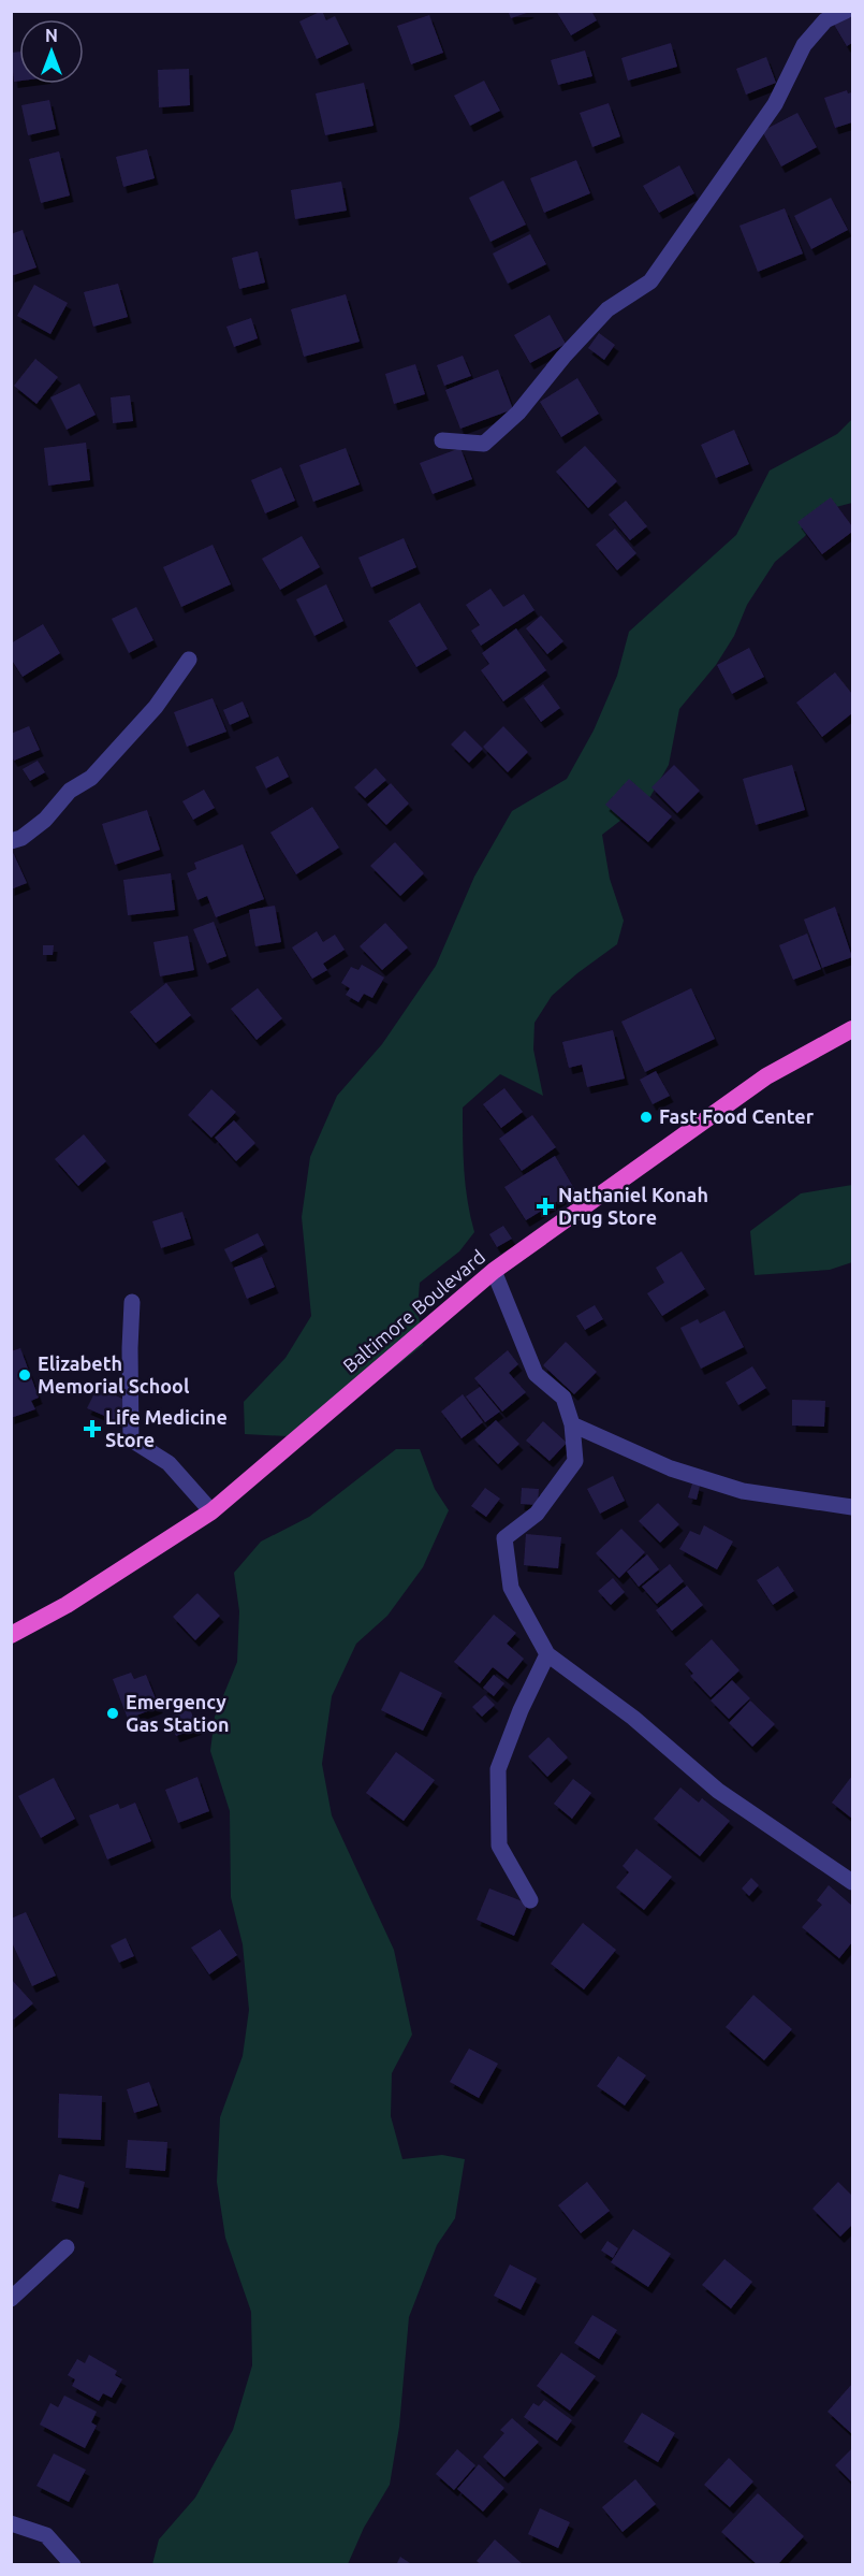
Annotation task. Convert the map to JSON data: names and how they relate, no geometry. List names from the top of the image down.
{
  "streets": {
    "highway": ["Baltimore Boulevard"]
  },
  "places": {
    "other": ["Fast Food Center", "Elizabeth Memorial School", "Emergency Gas Station"],
    "health": ["Nathaniel Konah Drug Store", "Life Medicine Store"]
  },
  "north": "top"
}
